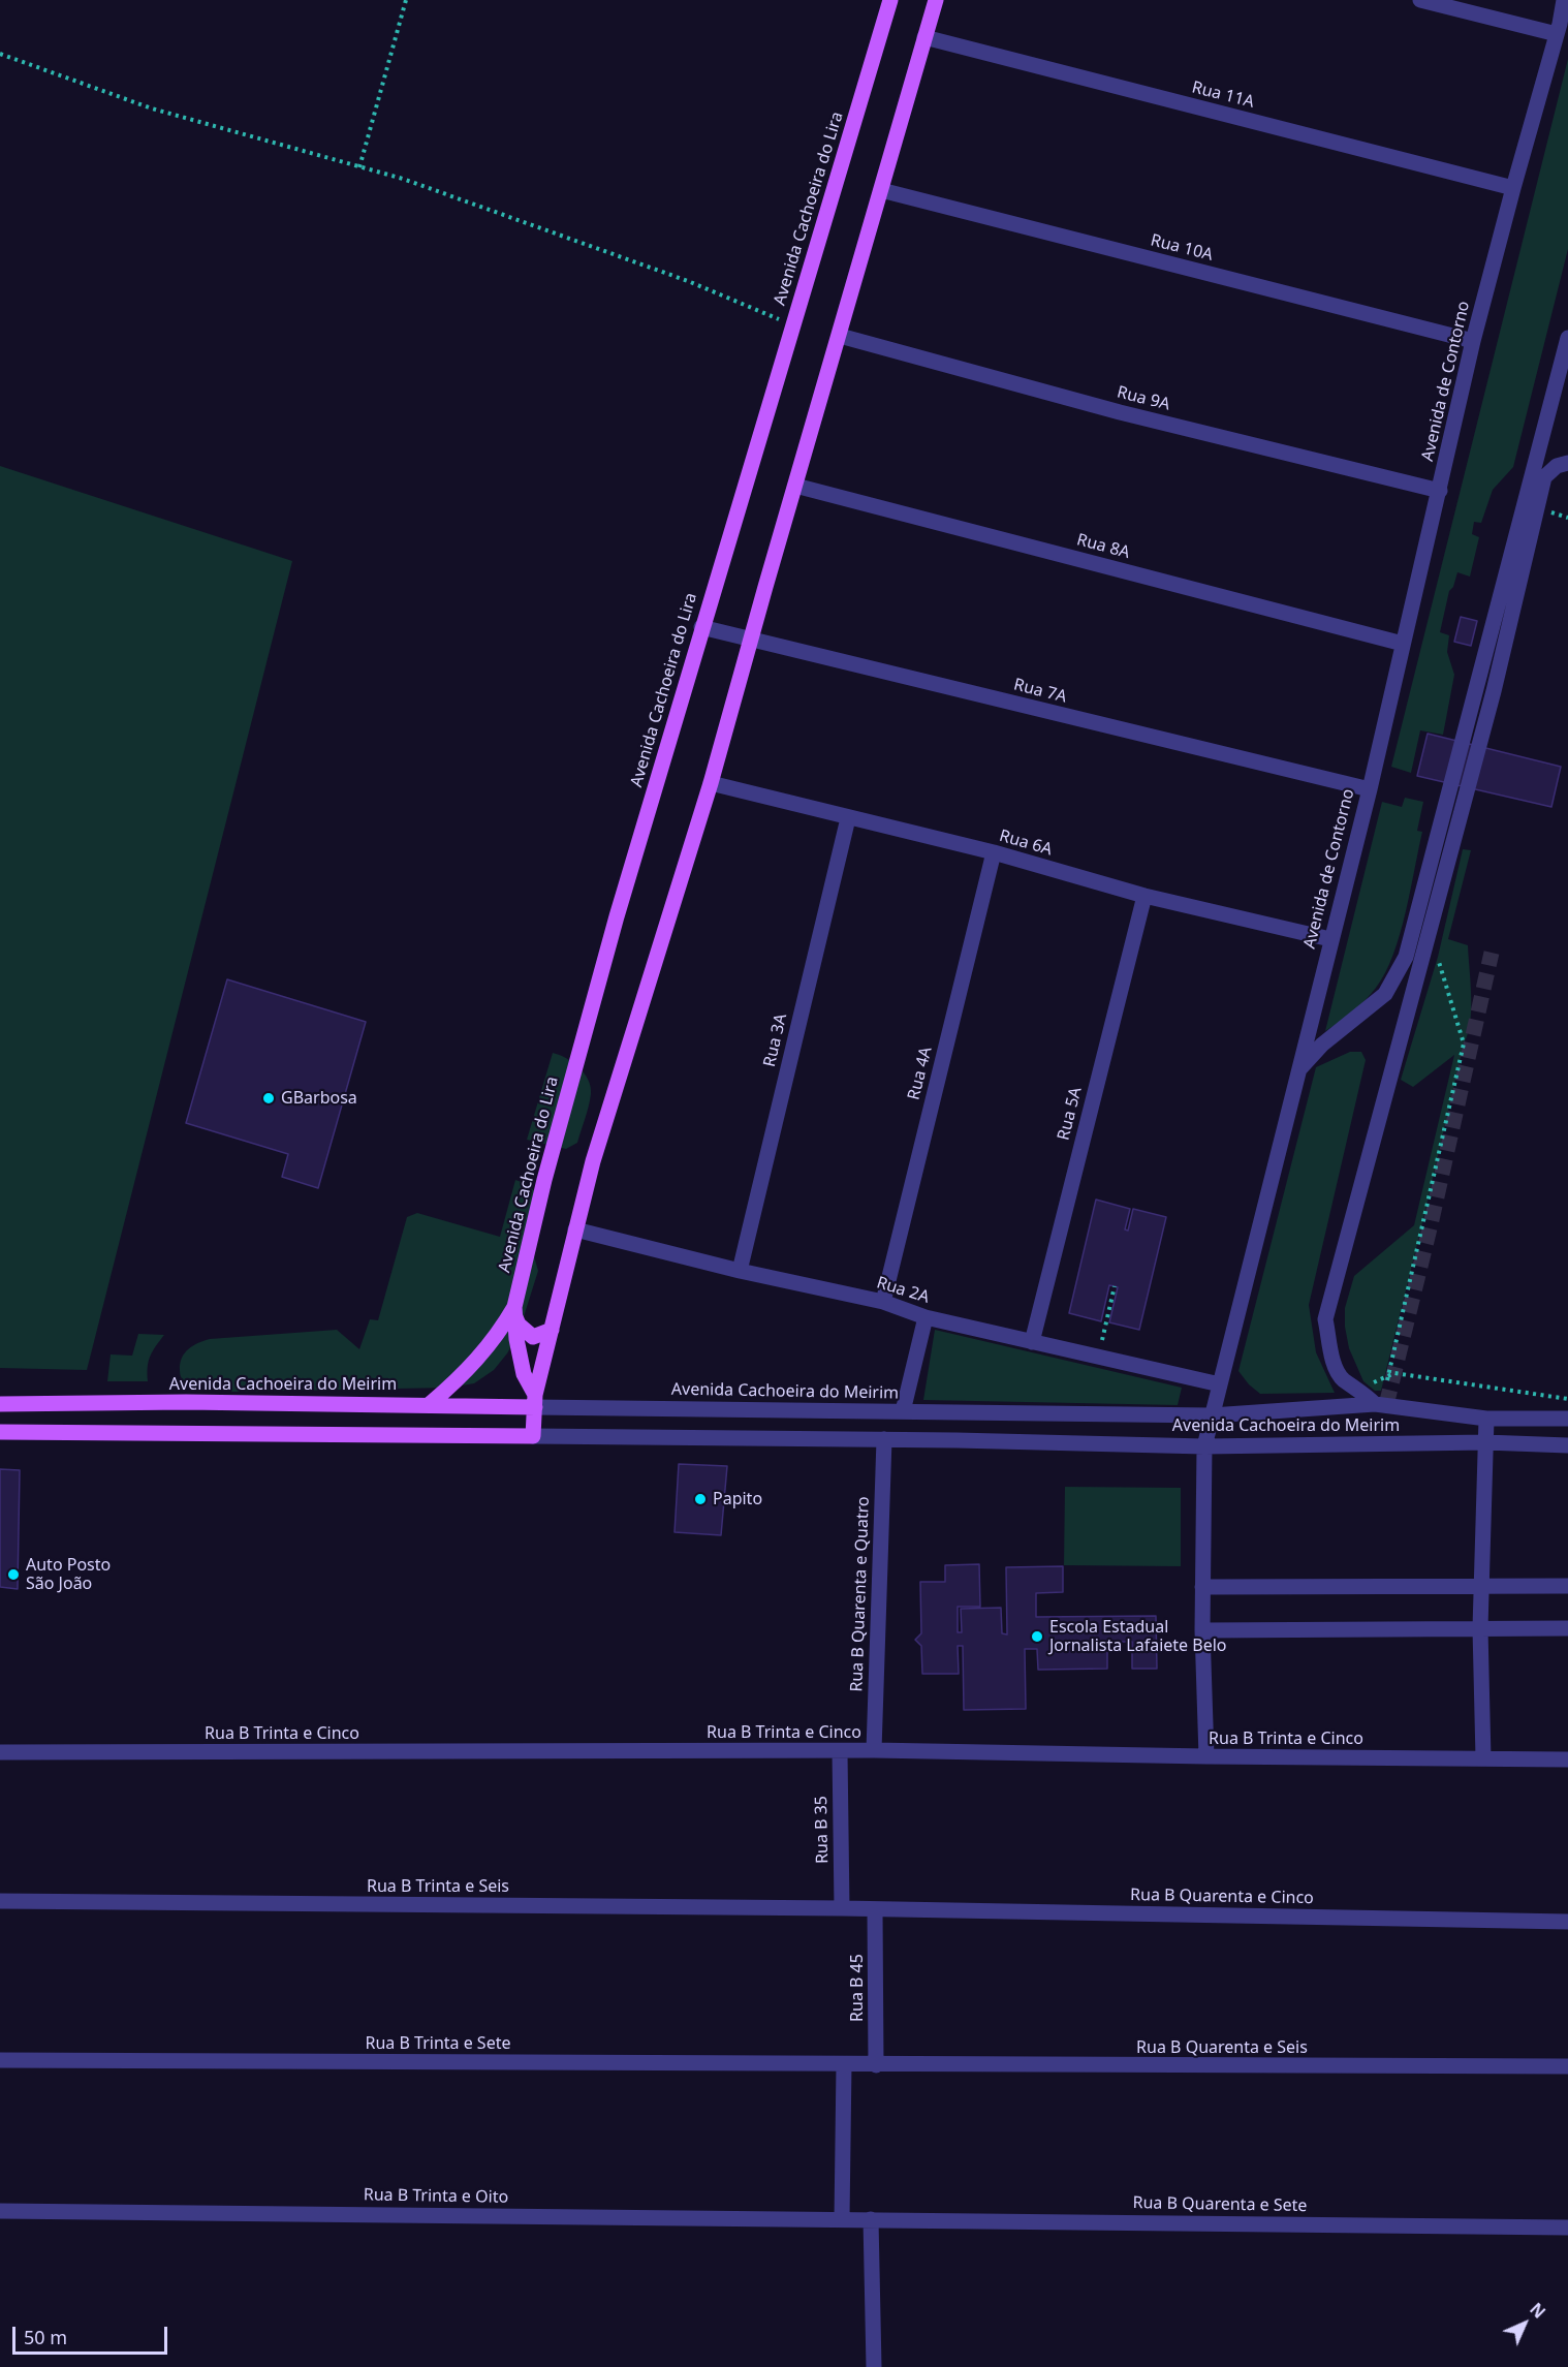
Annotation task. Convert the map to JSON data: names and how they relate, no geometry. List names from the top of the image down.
{
  "streets": {
    "main road": ["Avenida Cachoeira do Lira", "Avenida Cachoeira do Meirim"],
    "street": [
      "Rua 11A",
      "Rua 10A",
      "Avenida de Contorno",
      "Rua 9A",
      "Rua 8A",
      "Rua 7A",
      "Rua 6A",
      "Rua 3A",
      "Rua 4A",
      "Rua 5A",
      "Rua 2A",
      "Rua B Quarenta e Quatro",
      "Rua B Trinta e Cinco",
      "Rua B 35",
      "Rua B Trinta e Seis",
      "Rua B Quarenta e Cinco",
      "Rua B 45",
      "Rua B Trinta e Sete",
      "Rua B Quarenta e Seis",
      "Rua B Trinta e Oito",
      "Rua B Quarenta e Sete"
    ]
  },
  "crossings": [
    ["Rua 11A", "Avenida Cachoeira do Lira"],
    ["Rua 11A", "Avenida de Contorno"],
    ["Avenida Cachoeira do Lira", "Rua 10A"],
    ["Avenida Cachoeira do Lira", "Rua 9A"],
    ["Avenida Cachoeira do Lira", "Rua 8A"],
    ["Avenida Cachoeira do Lira", "Rua 7A"],
    ["Avenida Cachoeira do Lira", "Rua 6A"],
    ["Avenida Cachoeira do Lira", "Rua 2A"],
    ["Avenida Cachoeira do Lira", "Avenida Cachoeira do Meirim"],
    ["Rua 10A", "Avenida de Contorno"],
    ["Avenida de Contorno", "Rua 9A"],
    ["Avenida de Contorno", "Rua 8A"],
    ["Avenida de Contorno", "Rua 7A"],
    ["Avenida de Contorno", "Rua 6A"],
    ["Avenida de Contorno", "Rua 2A"],
    ["Avenida de Contorno", "Avenida Cachoeira do Meirim"],
    ["Avenida de Contorno", "Rua B Trinta e Cinco"],
    ["Rua 6A", "Rua 3A"],
    ["Rua 6A", "Rua 4A"],
    ["Rua 6A", "Rua 5A"],
    ["Rua 3A", "Rua 2A"],
    ["Rua 4A", "Rua 2A"],
    ["Rua 5A", "Rua 2A"],
    ["Avenida Cachoeira do Meirim", "Rua B Quarenta e Quatro"],
    ["Rua B Quarenta e Quatro", "Rua B Trinta e Cinco"],
    ["Rua B Trinta e Cinco", "Rua B 35"],
    ["Rua B 35", "Rua B Trinta e Seis"],
    ["Rua B Trinta e Seis", "Rua B Quarenta e Cinco"],
    ["Rua B Trinta e Seis", "Rua B 45"],
    ["Rua B Quarenta e Cinco", "Rua B 45"],
    ["Rua B 45", "Rua B Trinta e Sete"],
    ["Rua B 45", "Rua B Quarenta e Seis"],
    ["Rua B Trinta e Sete", "Rua B Quarenta e Seis"],
    ["Rua B Trinta e Oito", "Rua B Quarenta e Sete"]
  ],
  "places": [
    "GBarbosa",
    "Papito",
    "Auto Posto São João",
    "Escola Estadual Jornalista Lafaiete Belo"
  ],
  "scale_bar": "50 m",
  "north": "top right"
}
